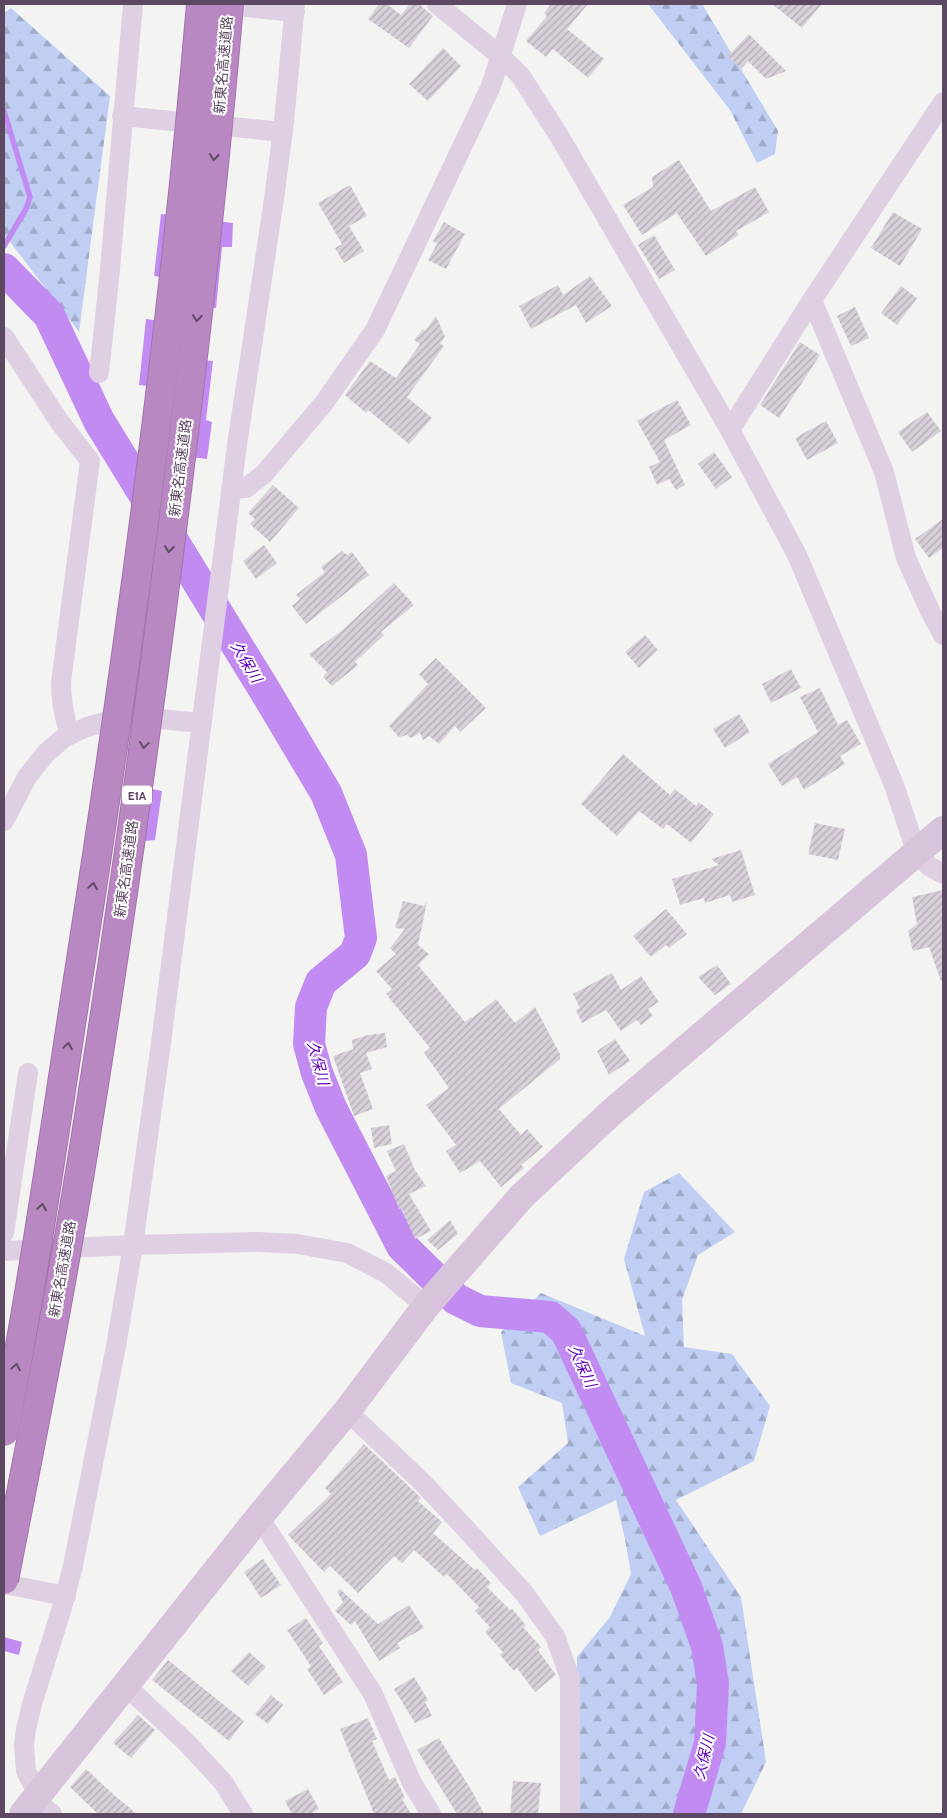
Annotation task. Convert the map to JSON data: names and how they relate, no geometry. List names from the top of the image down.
{
  "streets": {
    "highway": ["新東名高速道路", "E1A"]
  },
  "water": ["久保川"]
}
